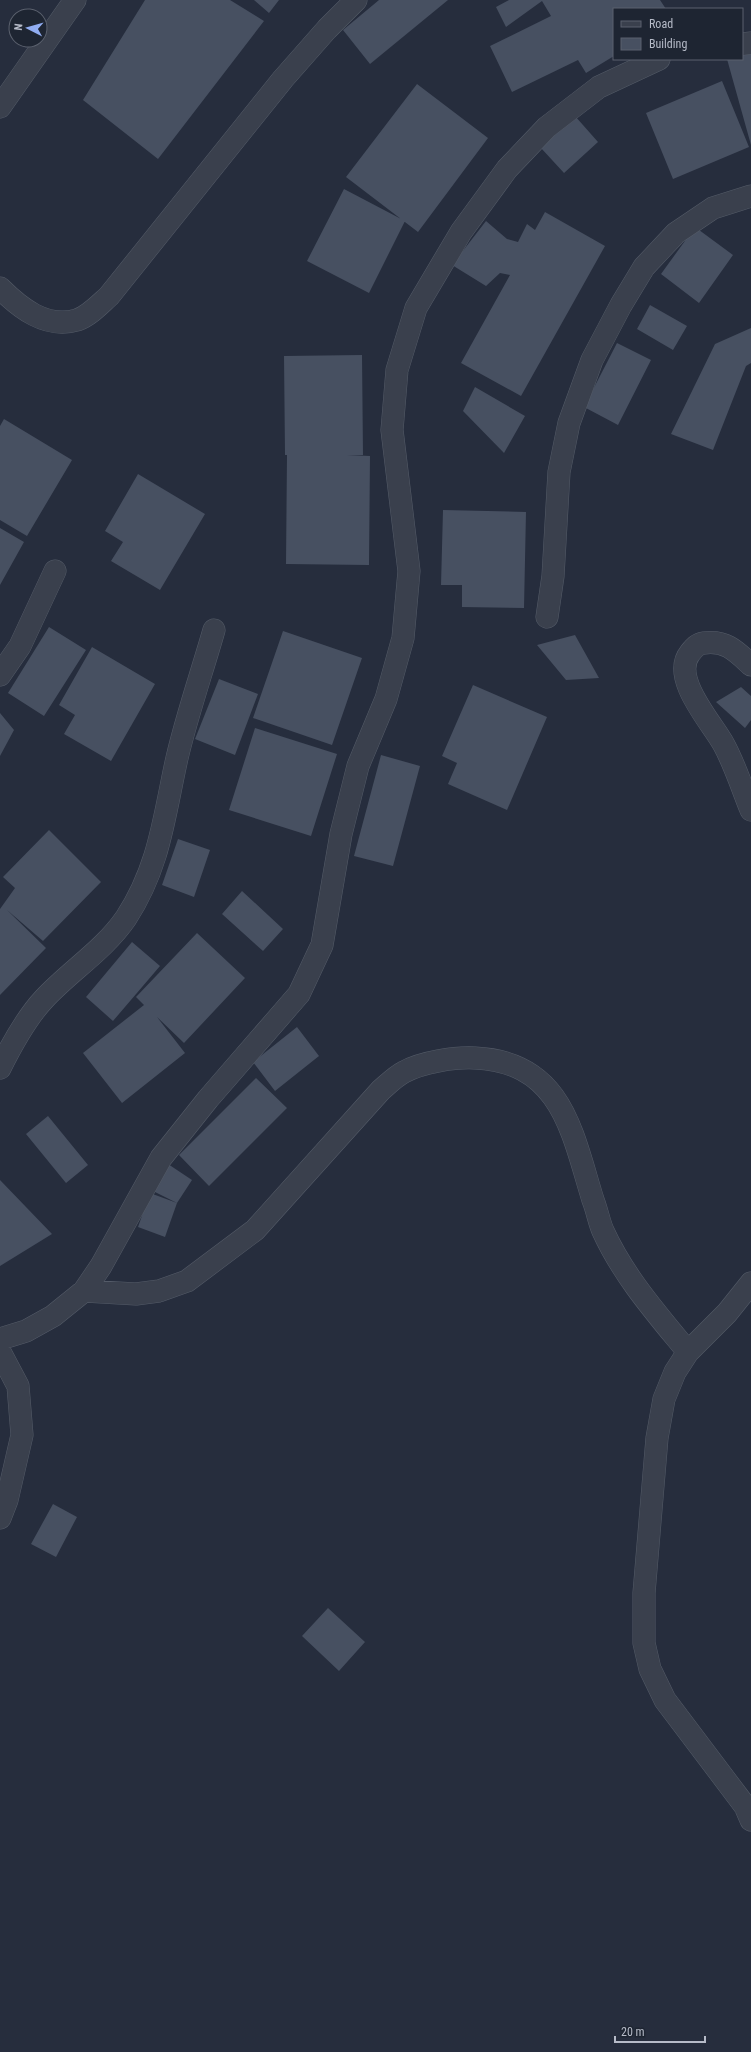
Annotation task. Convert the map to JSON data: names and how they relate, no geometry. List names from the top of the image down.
{
  "legend": ["Road", "Building"],
  "scale_bar": "20 m",
  "north": "left"
}
